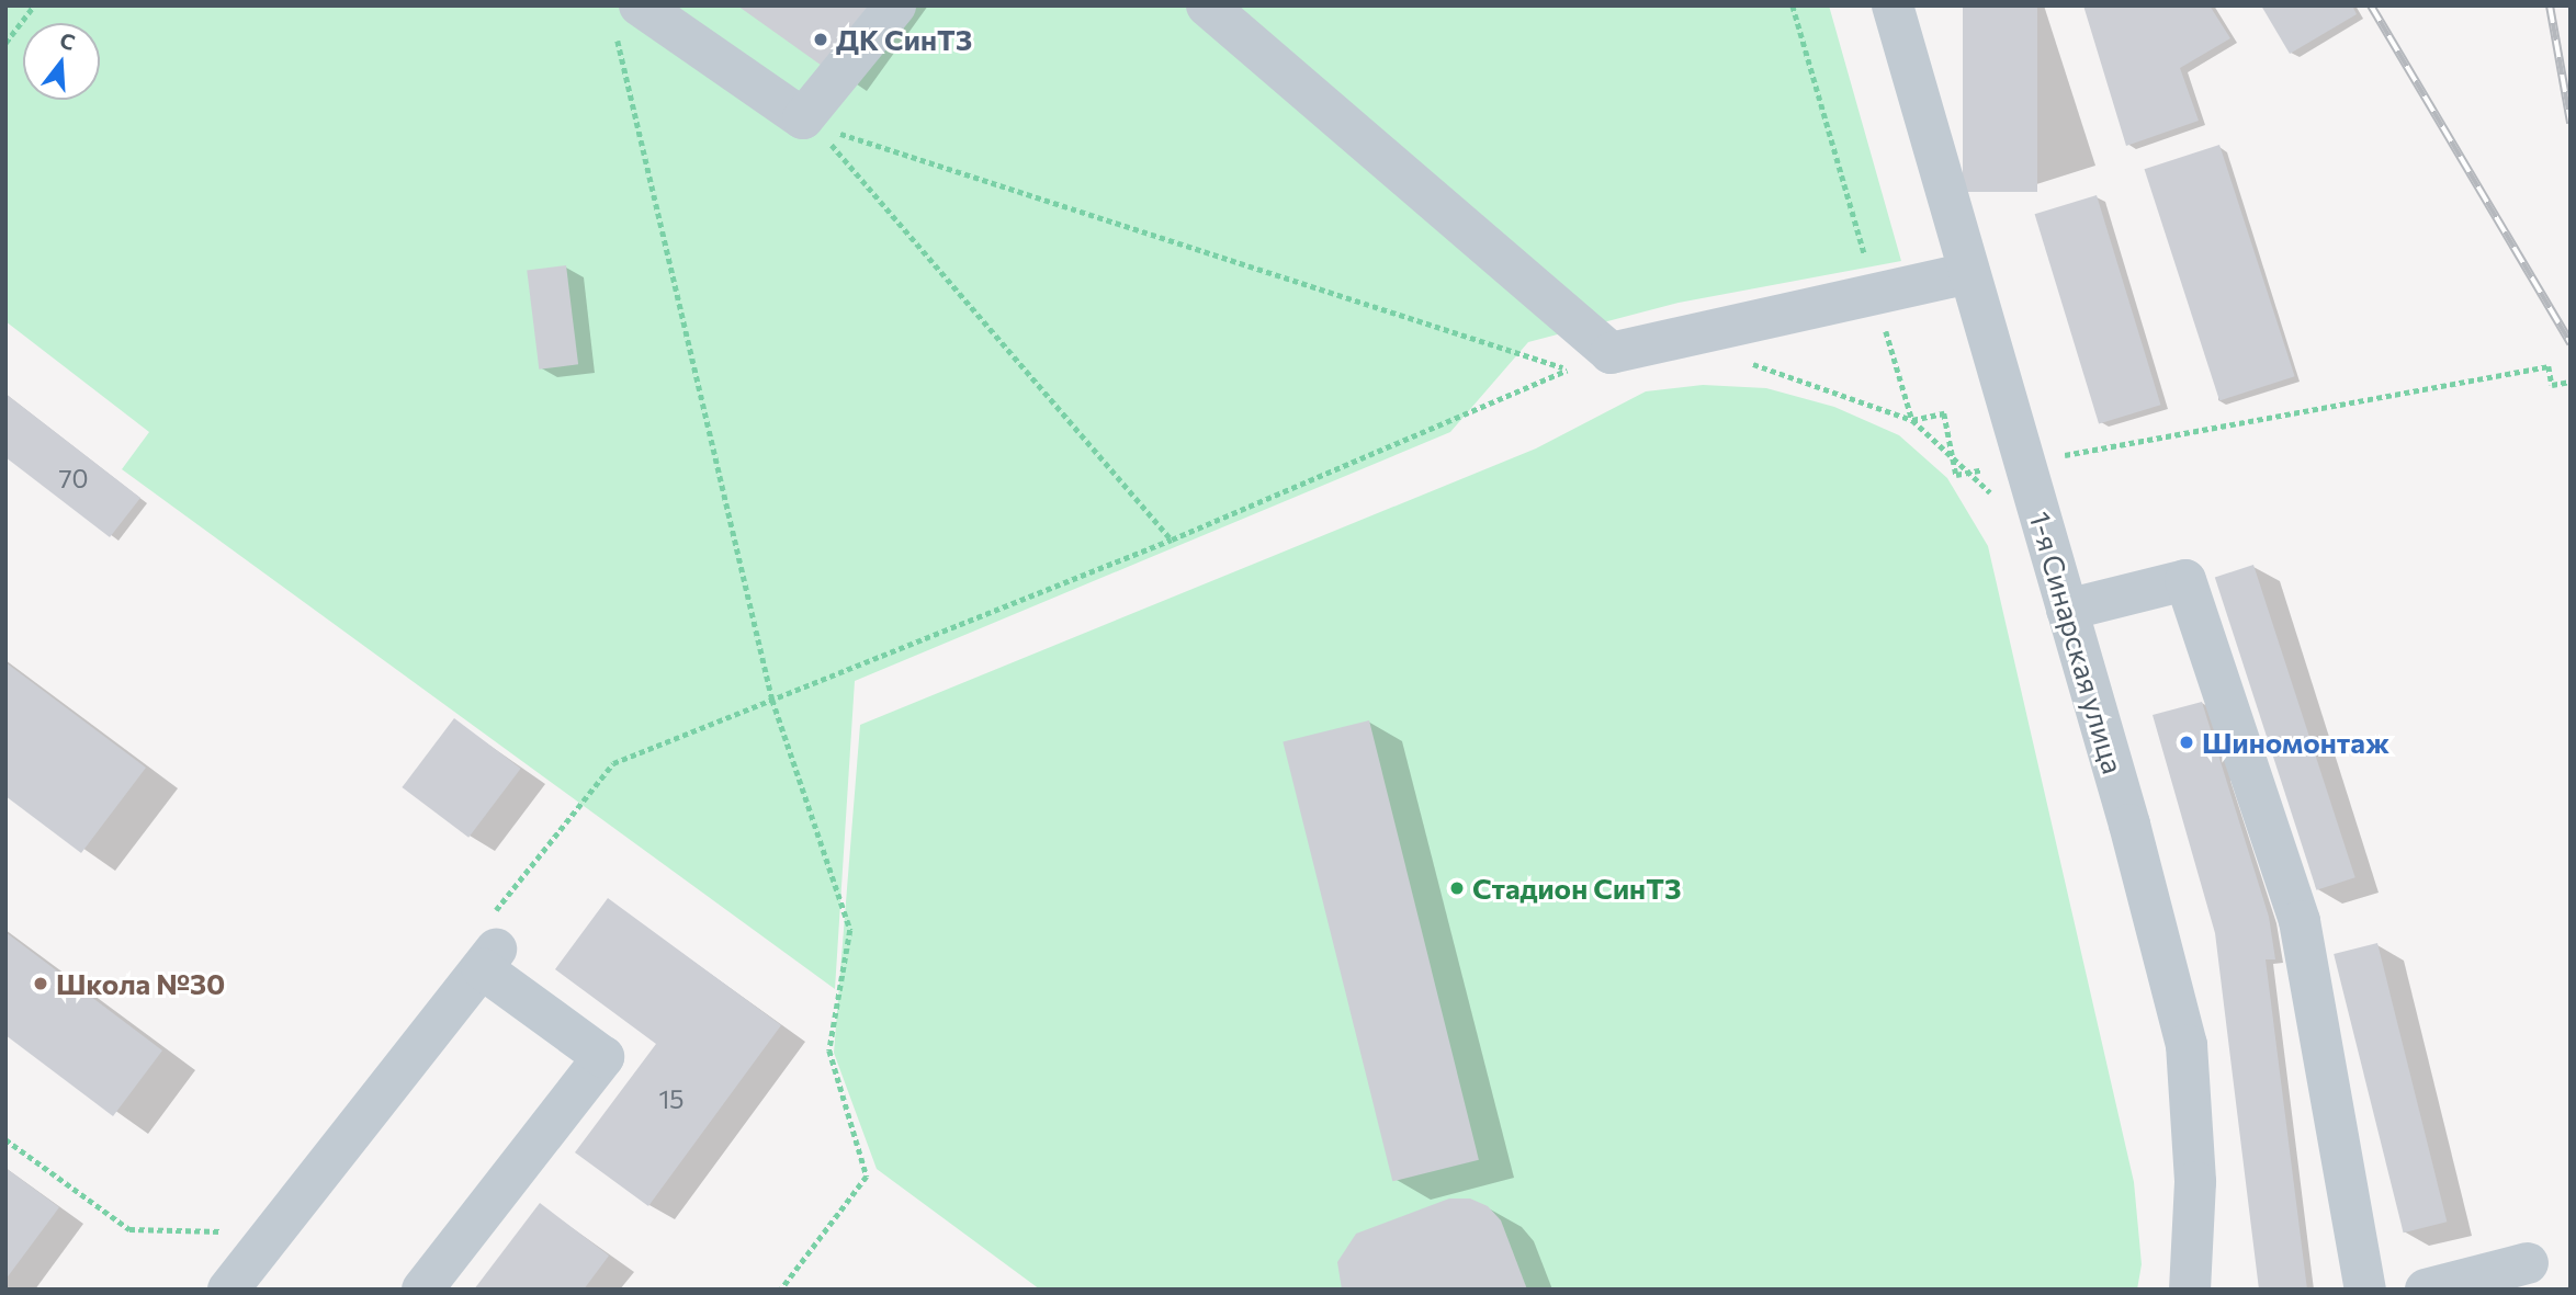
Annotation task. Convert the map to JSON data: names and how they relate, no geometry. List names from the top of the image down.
{
  "streets": {
    "street": ["1-я Синарская улица"]
  },
  "places": [
    "ДК СинТЗ",
    "Шиномонтаж",
    "Стадион СинТЗ",
    "Школа №30"
  ],
  "house_numbers": ["70", "15"],
  "north": "top"
}
